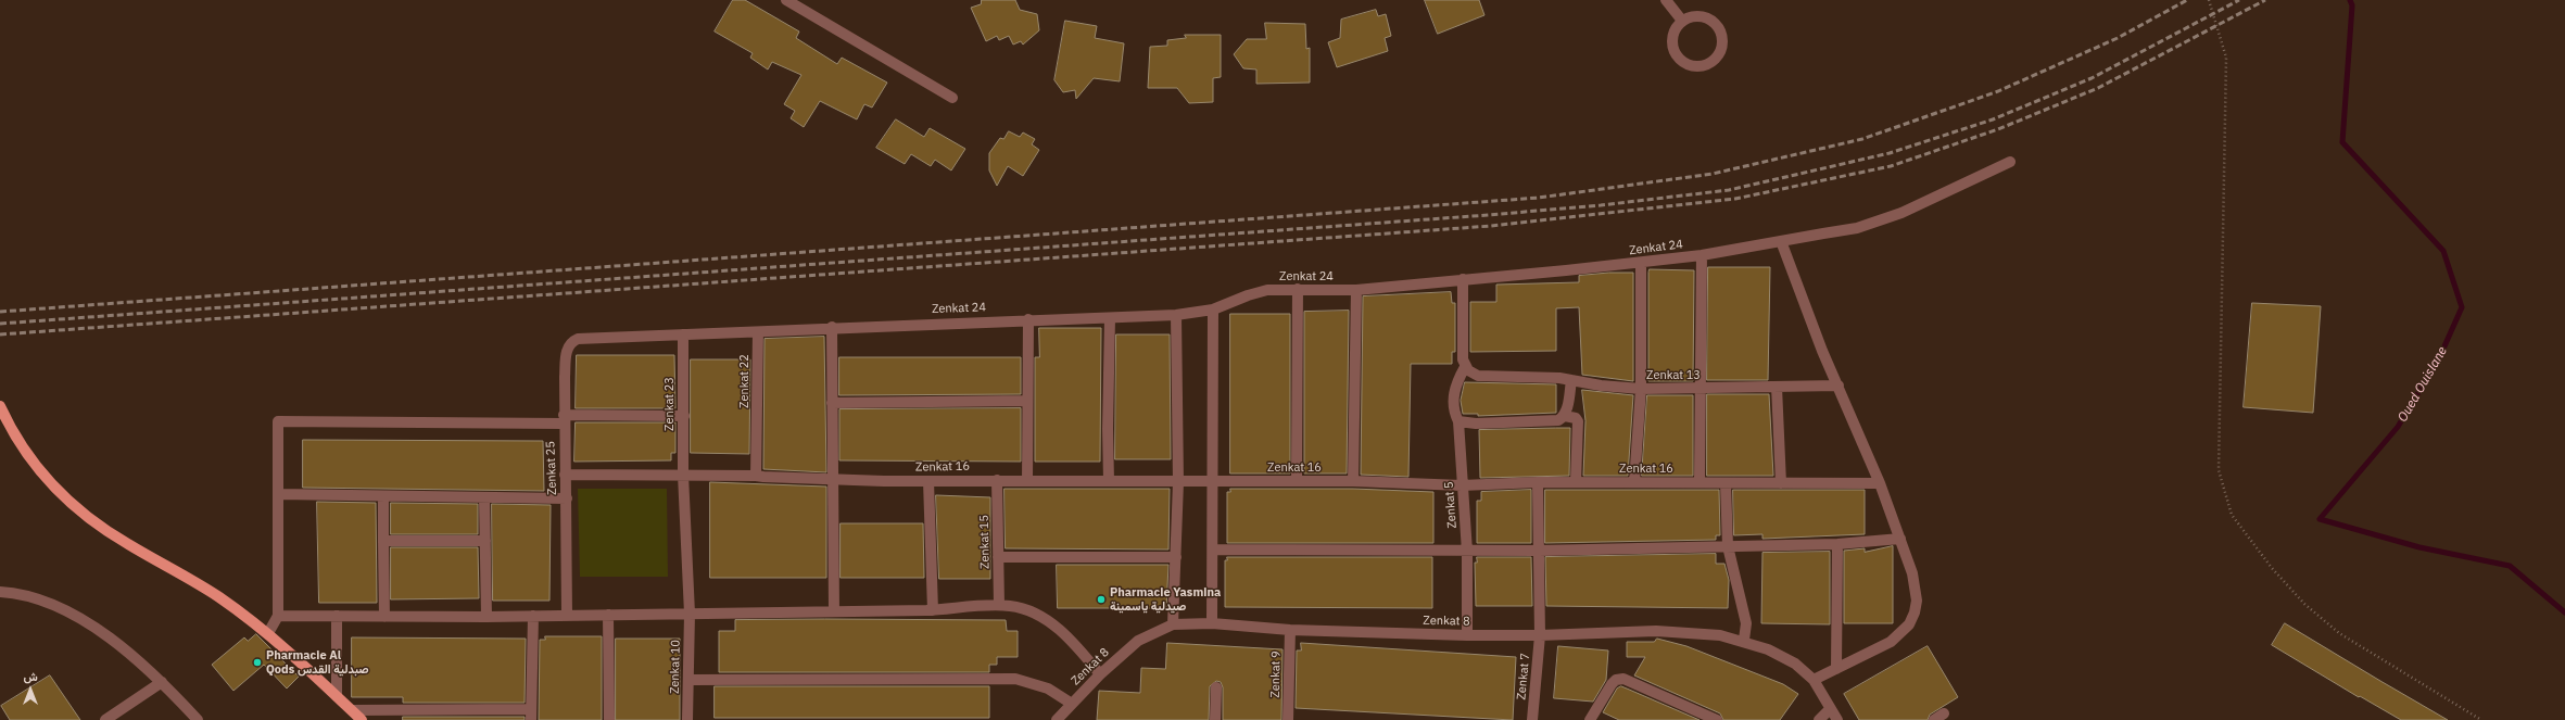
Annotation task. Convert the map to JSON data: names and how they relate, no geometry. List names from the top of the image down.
{
  "streets": {
    "street": [
      "Zenkat 24",
      "Zenkat 13",
      "Zenkat 22",
      "Zenkat 23",
      "Zenkat 16",
      "Zenkat 25",
      "Zenkat 5",
      "Zenkat 15",
      "Zenkat 8",
      "Zenkat 10",
      "Zenkat 9",
      "Zenkat 7"
    ]
  },
  "crossings": [
    ["Zenkat 24", "Zenkat 22"],
    ["Zenkat 24", "Zenkat 23"],
    ["Zenkat 24", "Zenkat 25"],
    ["Zenkat 13", "Zenkat 5"],
    ["Zenkat 22", "Zenkat 16"],
    ["Zenkat 23", "Zenkat 16"],
    ["Zenkat 23", "Zenkat 10"],
    ["Zenkat 16", "Zenkat 25"],
    ["Zenkat 16", "Zenkat 5"],
    ["Zenkat 16", "Zenkat 15"],
    ["Zenkat 16", "Zenkat 7"],
    ["Zenkat 5", "Zenkat 8"],
    ["Zenkat 8", "Zenkat 9"],
    ["Zenkat 8", "Zenkat 7"]
  ],
  "water": ["Oued Ouislane"],
  "places": ["Pharmacie Yasmina صيدلية ياسمينة", "Pharmacie Al Qods صبدلية القدس"],
  "north": "top"
}
